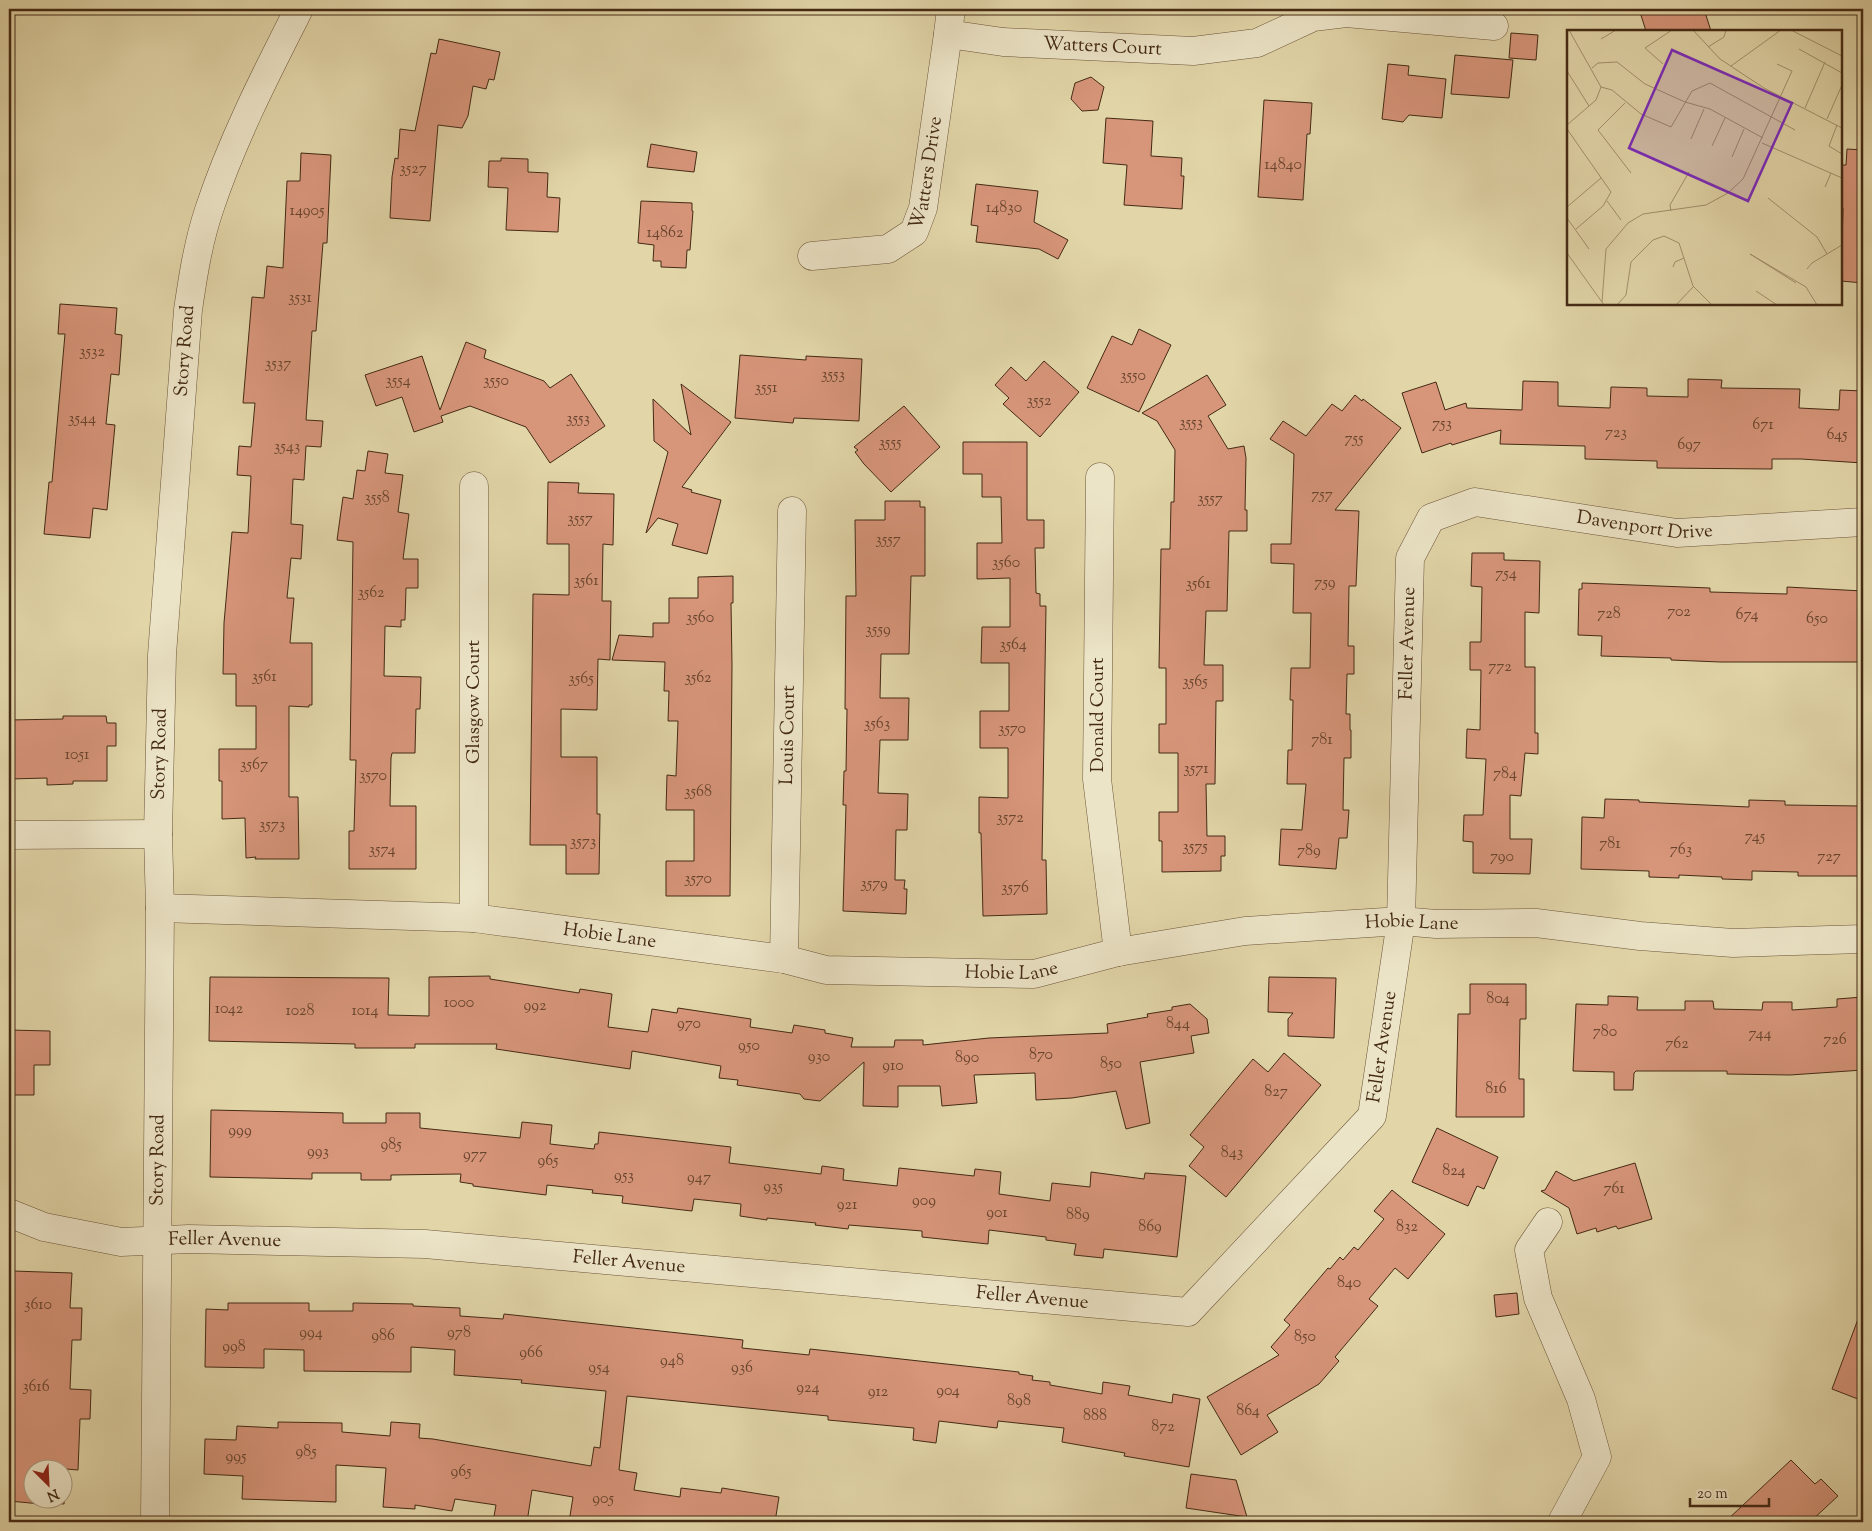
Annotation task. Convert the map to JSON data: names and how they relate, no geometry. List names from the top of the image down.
{
  "streets": {
    "street": [
      "Watters Court",
      "Watters Drive",
      "Story Road",
      "Davenport Drive",
      "Feller Avenue",
      "Glasgow Court",
      "Donald Court",
      "Louis Court",
      "Hobie Lane"
    ]
  },
  "crossings": [
    ["Watters Court", "Watters Drive"],
    ["Story Road", "Feller Avenue"],
    ["Story Road", "Hobie Lane"],
    ["Davenport Drive", "Feller Avenue"],
    ["Feller Avenue", "Hobie Lane"],
    ["Glasgow Court", "Hobie Lane"],
    ["Donald Court", "Hobie Lane"],
    ["Louis Court", "Hobie Lane"]
  ],
  "house_numbers": [
    "14840",
    "3527",
    "14830",
    "14905",
    "14862",
    "3531",
    "3532",
    "3537",
    "3553",
    "3550",
    "3554",
    "3550",
    "3551",
    "3552",
    "3544",
    "3553",
    "3553",
    "753",
    "671",
    "723",
    "645",
    "755",
    "3555",
    "697",
    "3543",
    "757",
    "3558",
    "3557",
    "3557",
    "3557",
    "3560",
    "754",
    "3561",
    "759",
    "3561",
    "3562",
    "702",
    "728",
    "674",
    "3560",
    "650",
    "3559",
    "3564",
    "772",
    "3561",
    "3562",
    "3565",
    "3565",
    "3563",
    "3570",
    "781",
    "1051",
    "3567",
    "3571",
    "784",
    "3570",
    "3568",
    "3572",
    "3573",
    "745",
    "3573",
    "781",
    "3575",
    "3574",
    "763",
    "789",
    "790",
    "727",
    "3570",
    "3579",
    "3576",
    "804",
    "1000",
    "992",
    "1042",
    "1028",
    "1014",
    "970",
    "844",
    "780",
    "744",
    "726",
    "762",
    "950",
    "870",
    "930",
    "890",
    "850",
    "910",
    "816",
    "827",
    "999",
    "985",
    "993",
    "843",
    "977",
    "965",
    "824",
    "953",
    "947",
    "935",
    "761",
    "909",
    "921",
    "901",
    "889",
    "869",
    "832",
    "840",
    "3610",
    "994",
    "978",
    "986",
    "850",
    "998",
    "966",
    "948",
    "954",
    "936",
    "3616",
    "924",
    "904",
    "912",
    "898",
    "864",
    "888",
    "872",
    "985",
    "995",
    "965",
    "905"
  ],
  "scale_bar": "20 m",
  "north": "bottom right"
}
